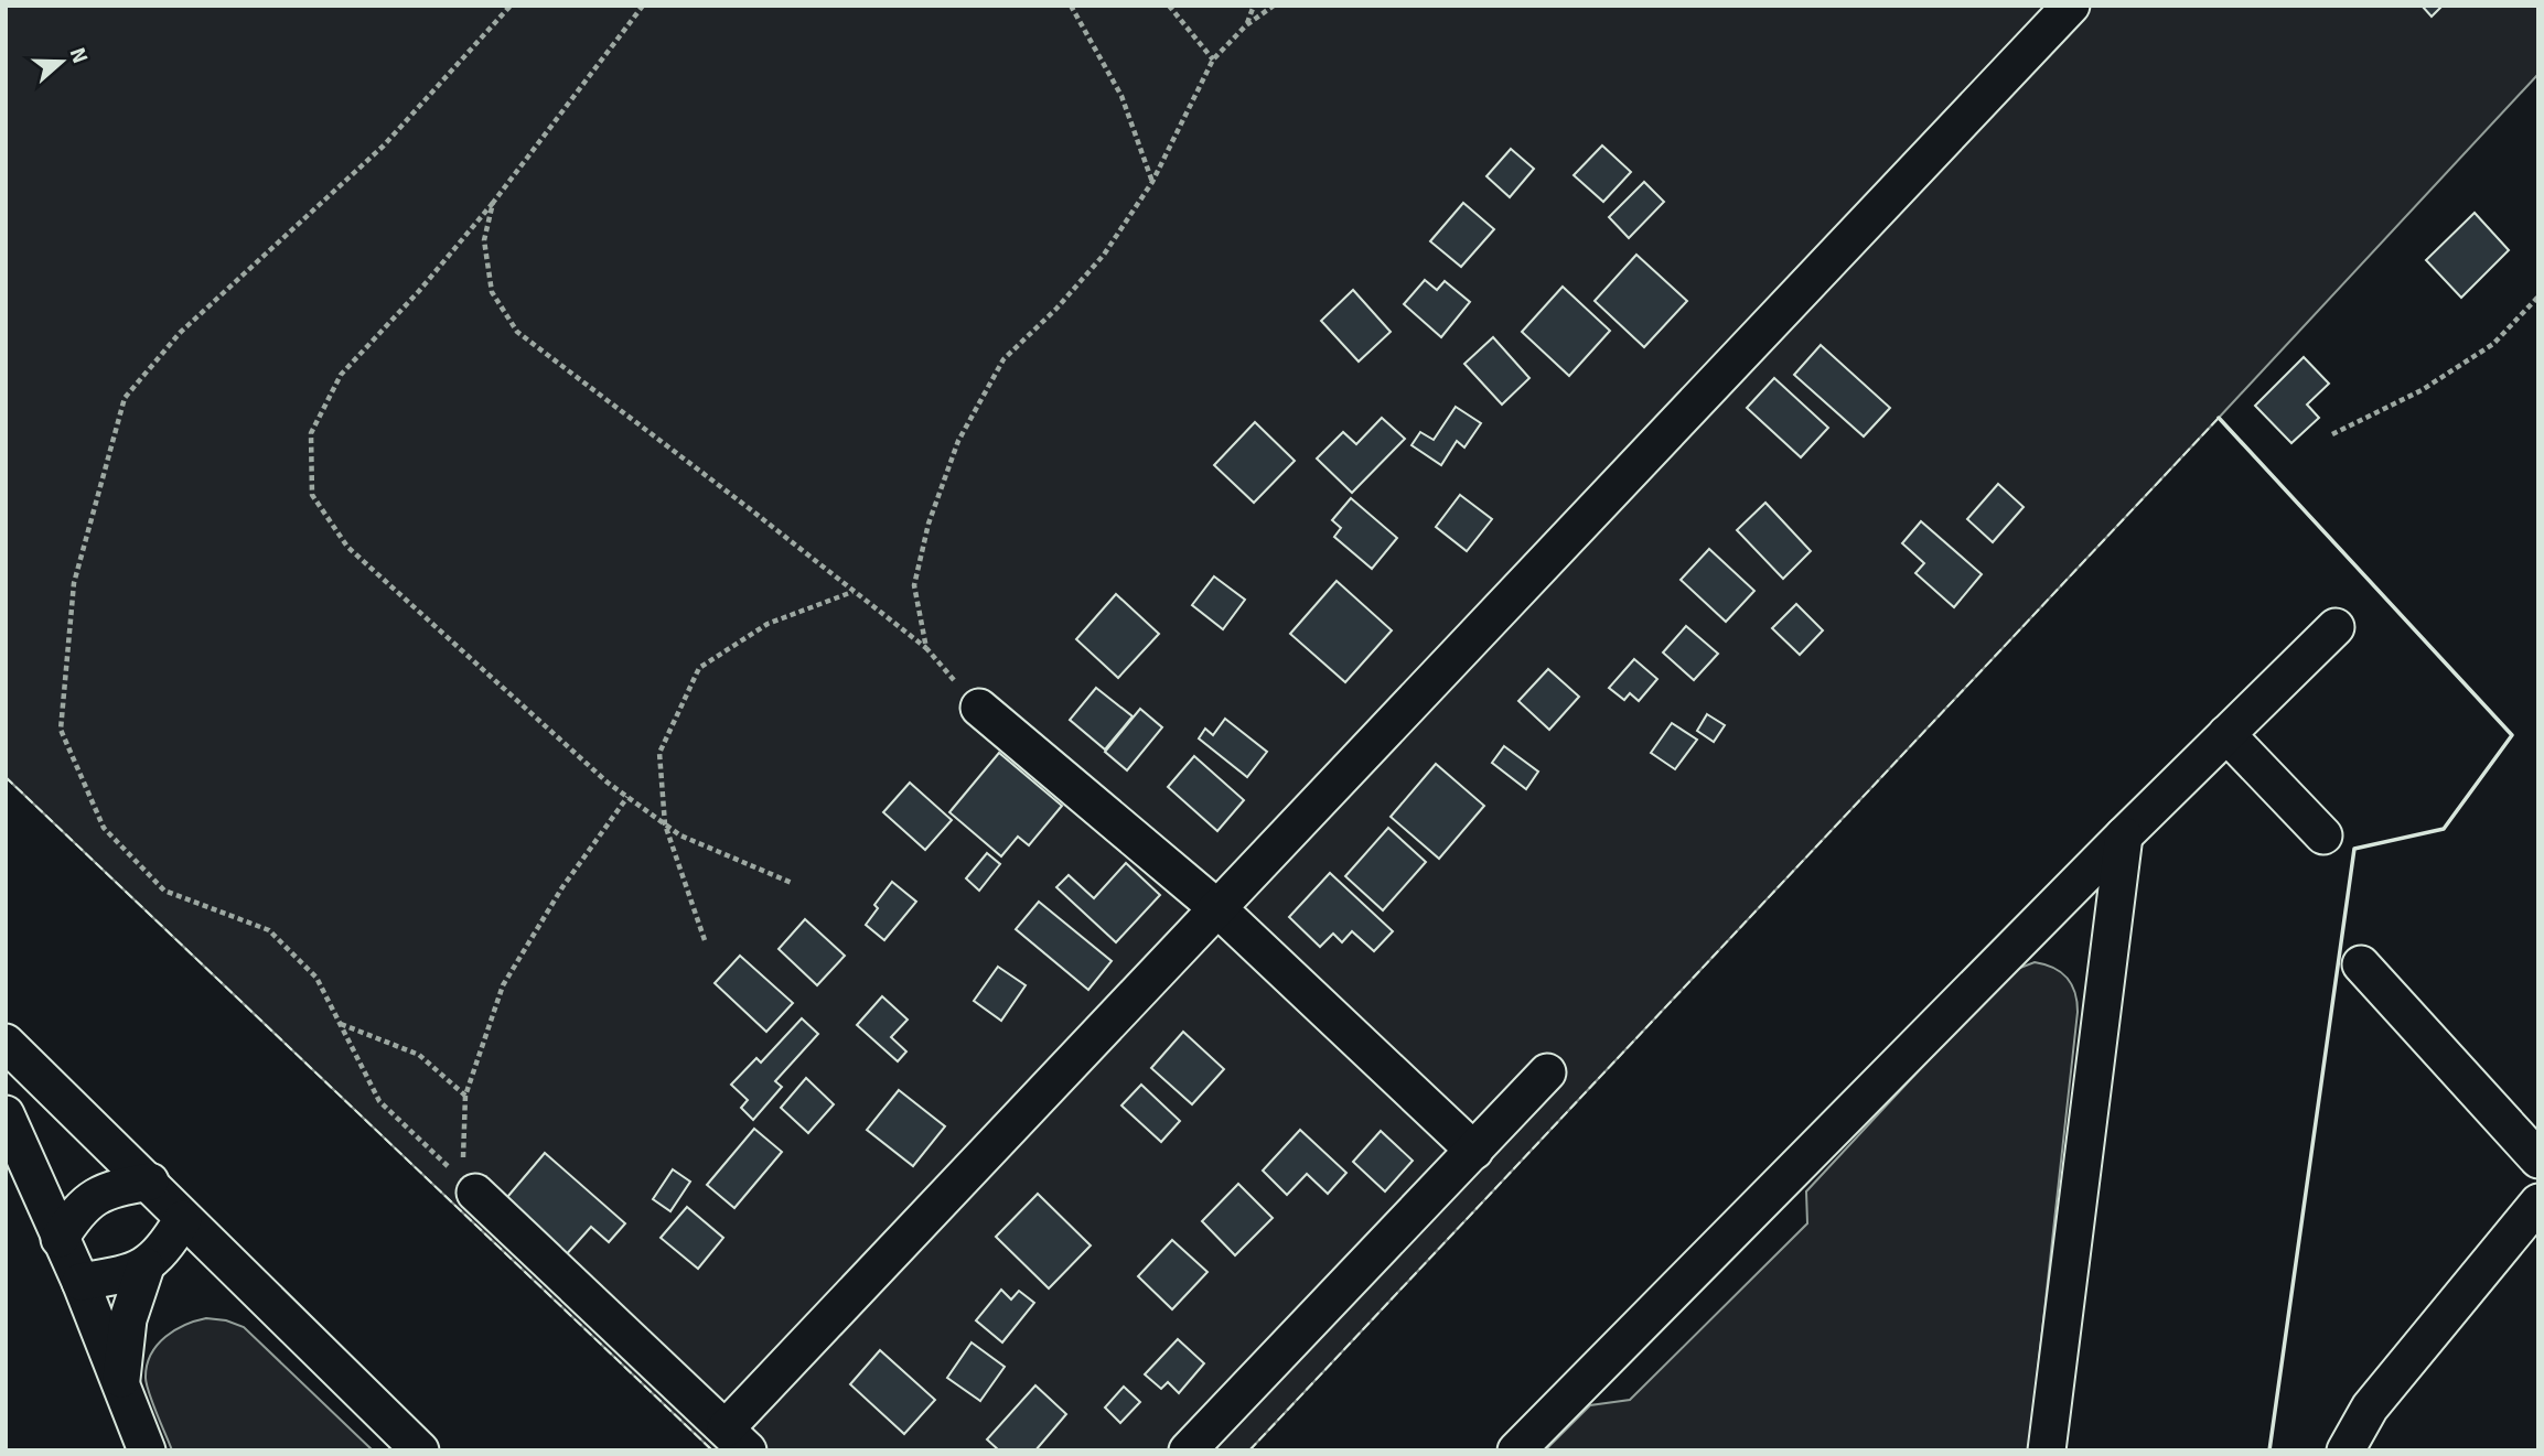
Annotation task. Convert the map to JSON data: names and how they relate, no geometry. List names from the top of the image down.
{
  "north": "right"
}
